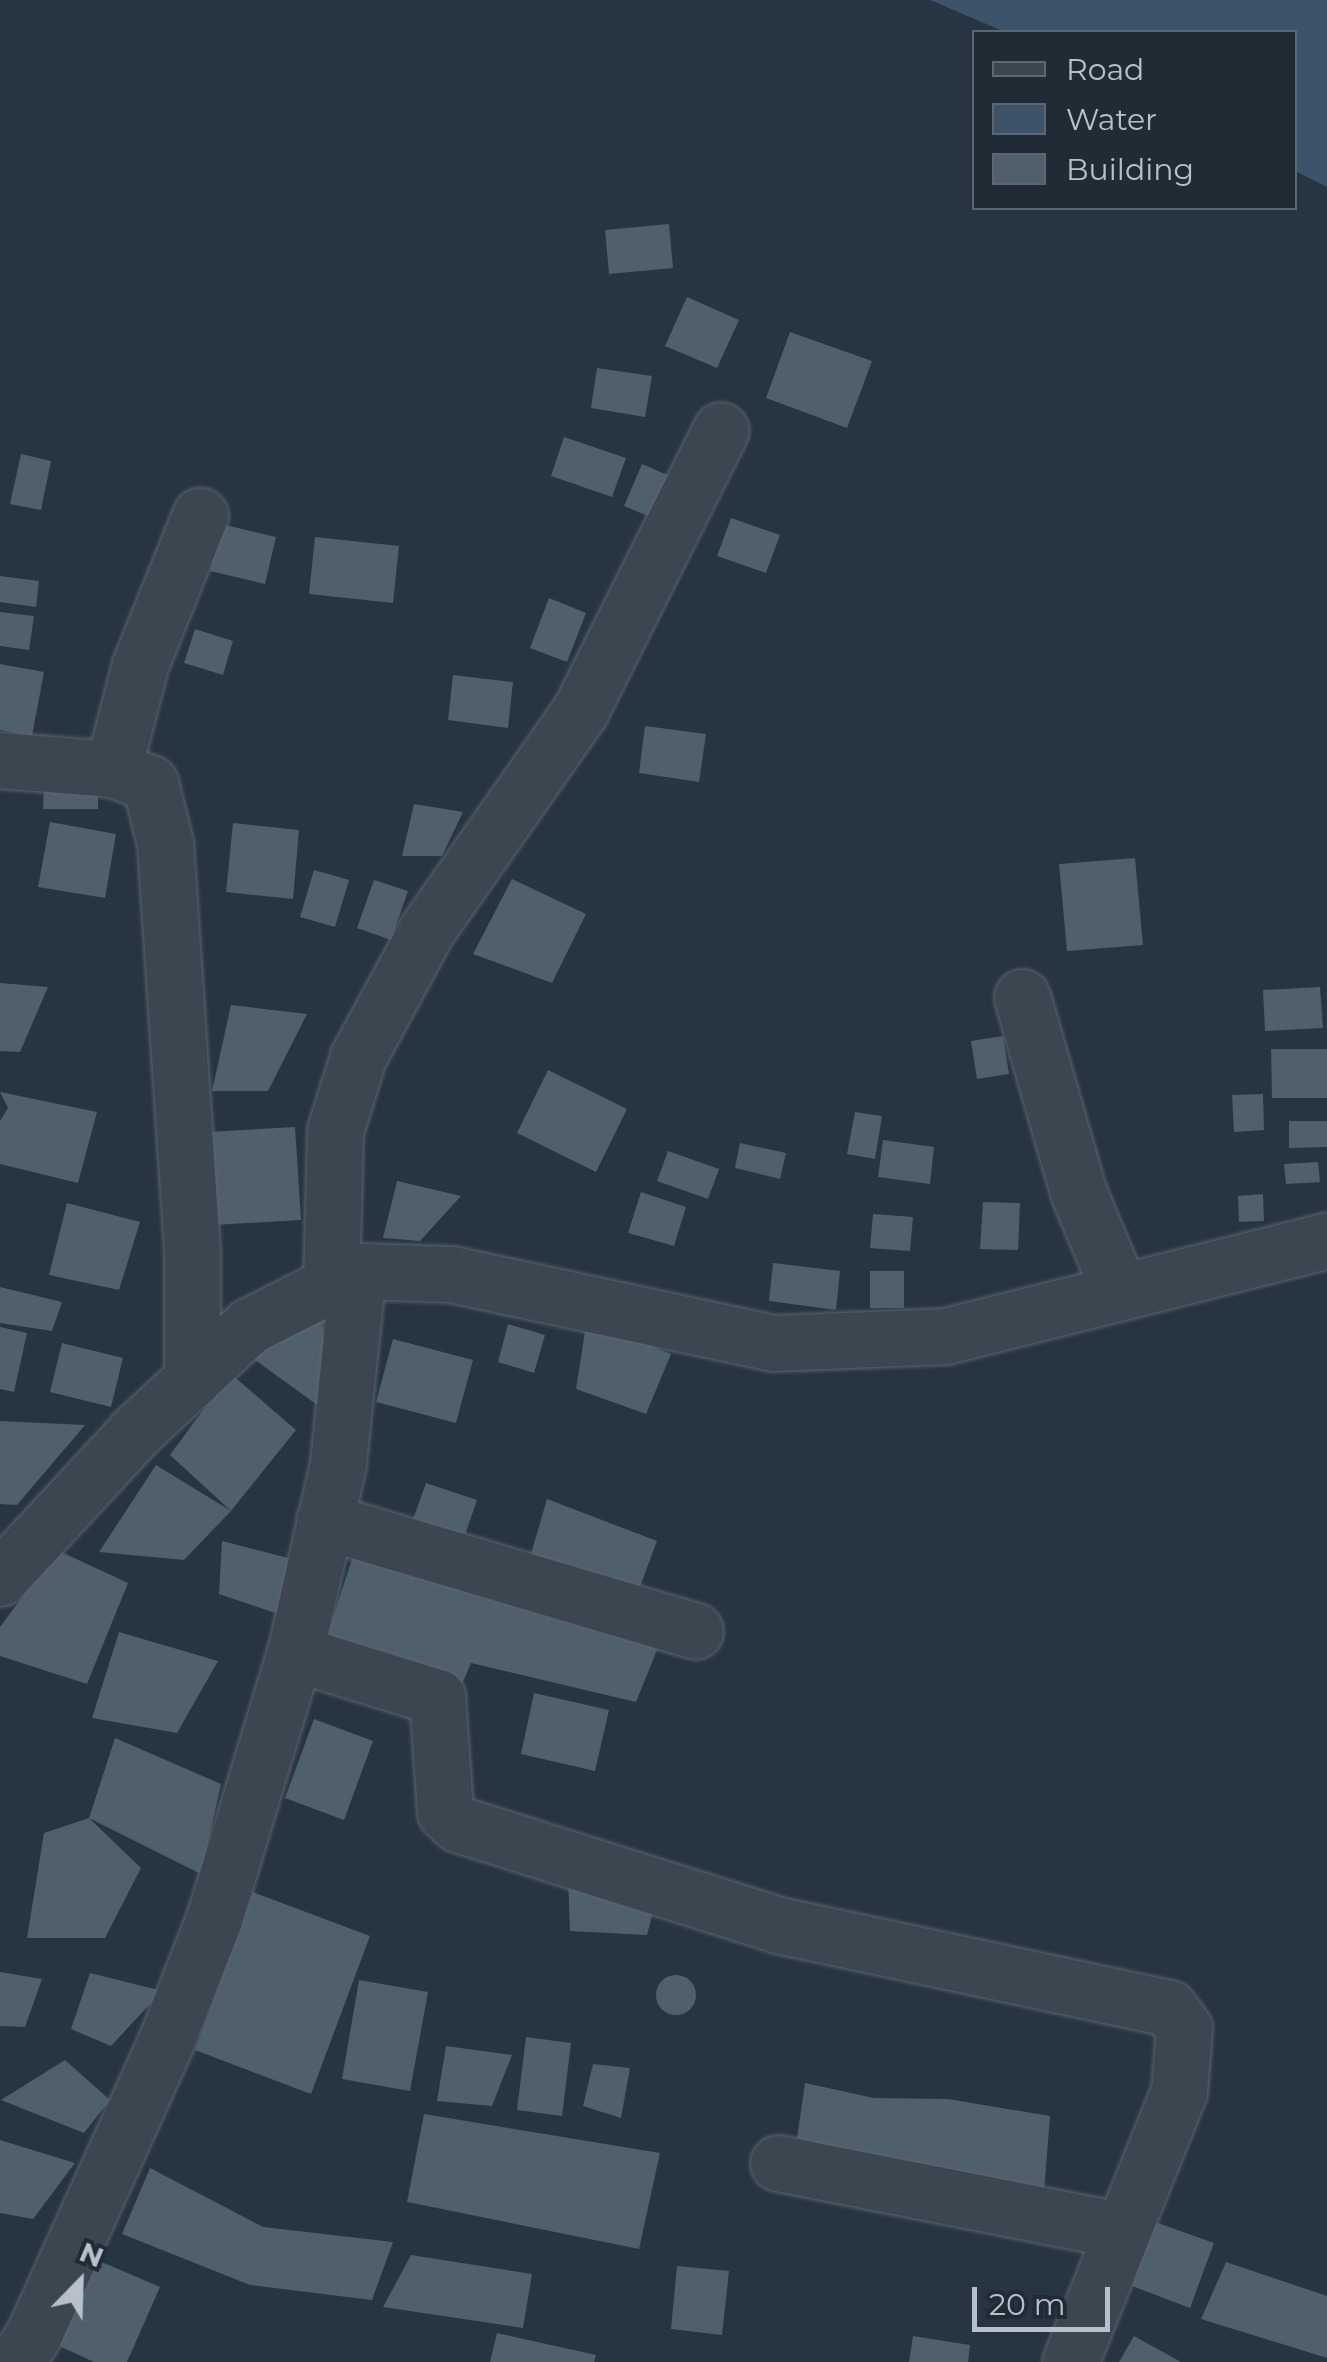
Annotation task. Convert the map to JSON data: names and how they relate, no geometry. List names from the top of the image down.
{
  "legend": ["Road", "Water", "Building"],
  "scale_bar": "20 m",
  "north": "top right"
}
